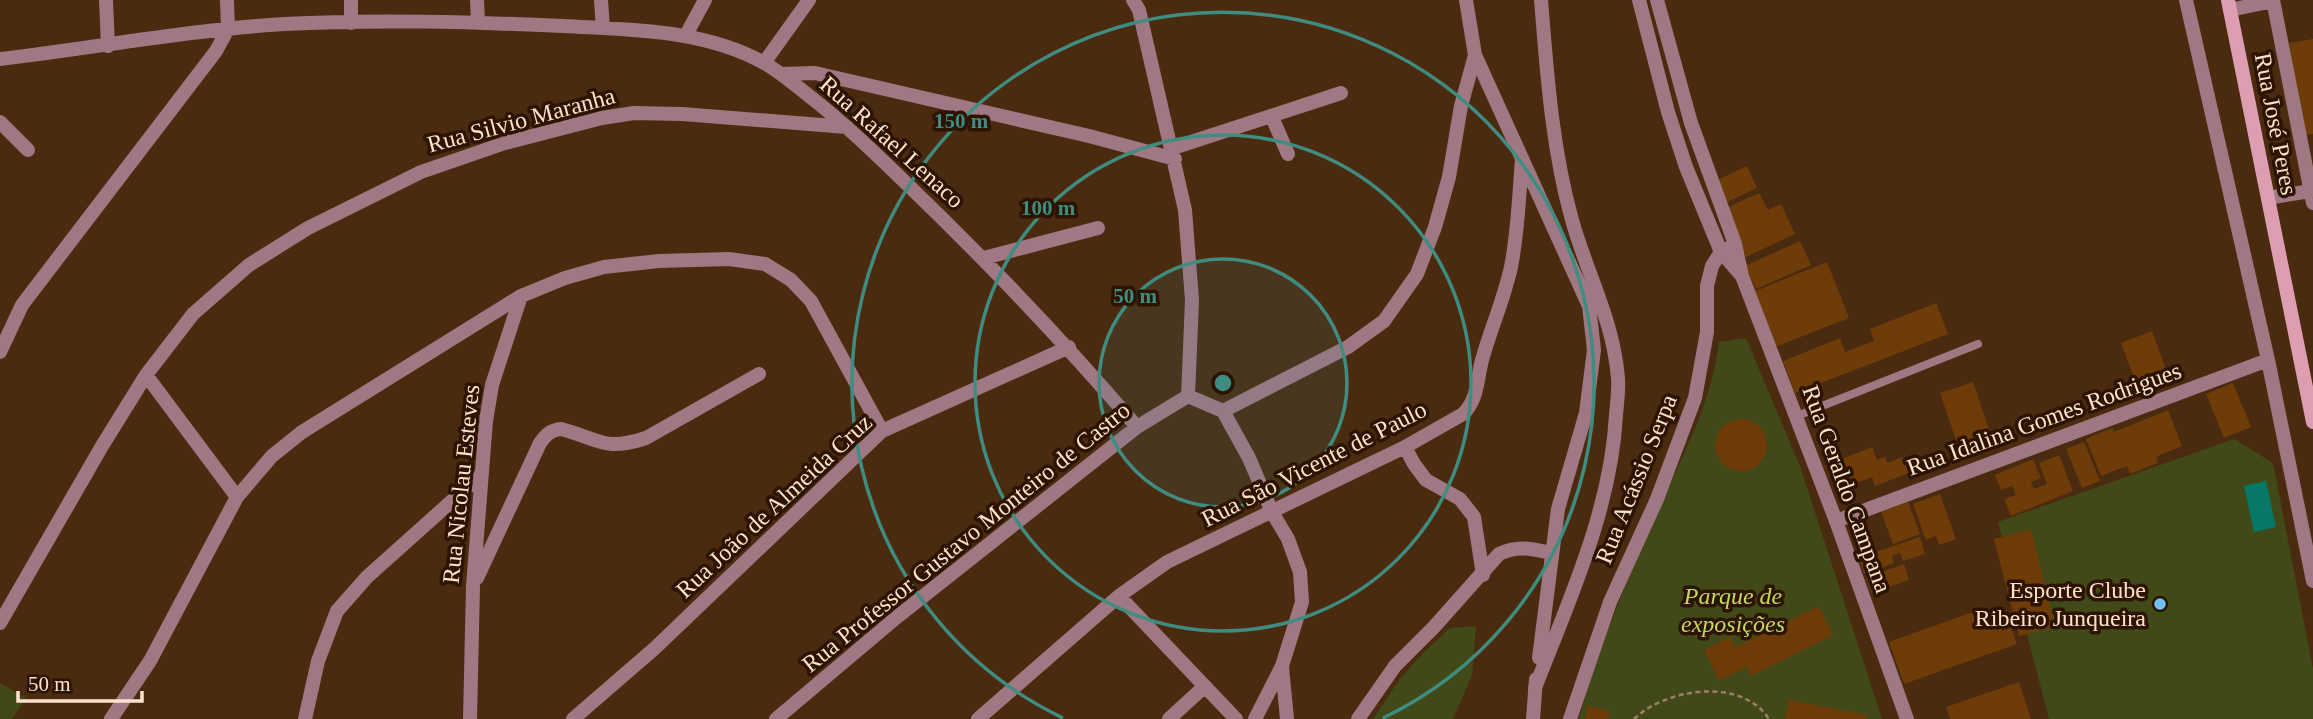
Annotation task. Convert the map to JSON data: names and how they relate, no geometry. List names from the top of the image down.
{
  "streets": {
    "main road": ["Rua José Peres"],
    "street": [
      "Rua Silvio Maranha",
      "Rua Rafael Lenaco",
      "Rua Idalina Gomes Rodrigues",
      "Rua São Vicente de Paulo",
      "Rua Acássio Serpa",
      "Rua Nicolau Esteves",
      "Rua Geraldo Campana",
      "Rua João de Almeida Cruz",
      "Rua Professor Gustavo Monteiro de Castro"
    ]
  },
  "crossings": [
    ["Rua Silvio Maranha", "Rua Rafael Lenaco"],
    ["Rua Rafael Lenaco", "Rua João de Almeida Cruz"],
    ["Rua Rafael Lenaco", "Rua Professor Gustavo Monteiro de Castro"],
    ["Rua Idalina Gomes Rodrigues", "Rua Geraldo Campana"],
    ["Rua Acássio Serpa", "Rua Geraldo Campana"]
  ],
  "parks": ["Parque de exposições"],
  "places": ["Esporte Clube Ribeiro Junqueira"],
  "scale_bar": "50 m",
  "rings": ["150 m", "100 m", "50 m"]
}
